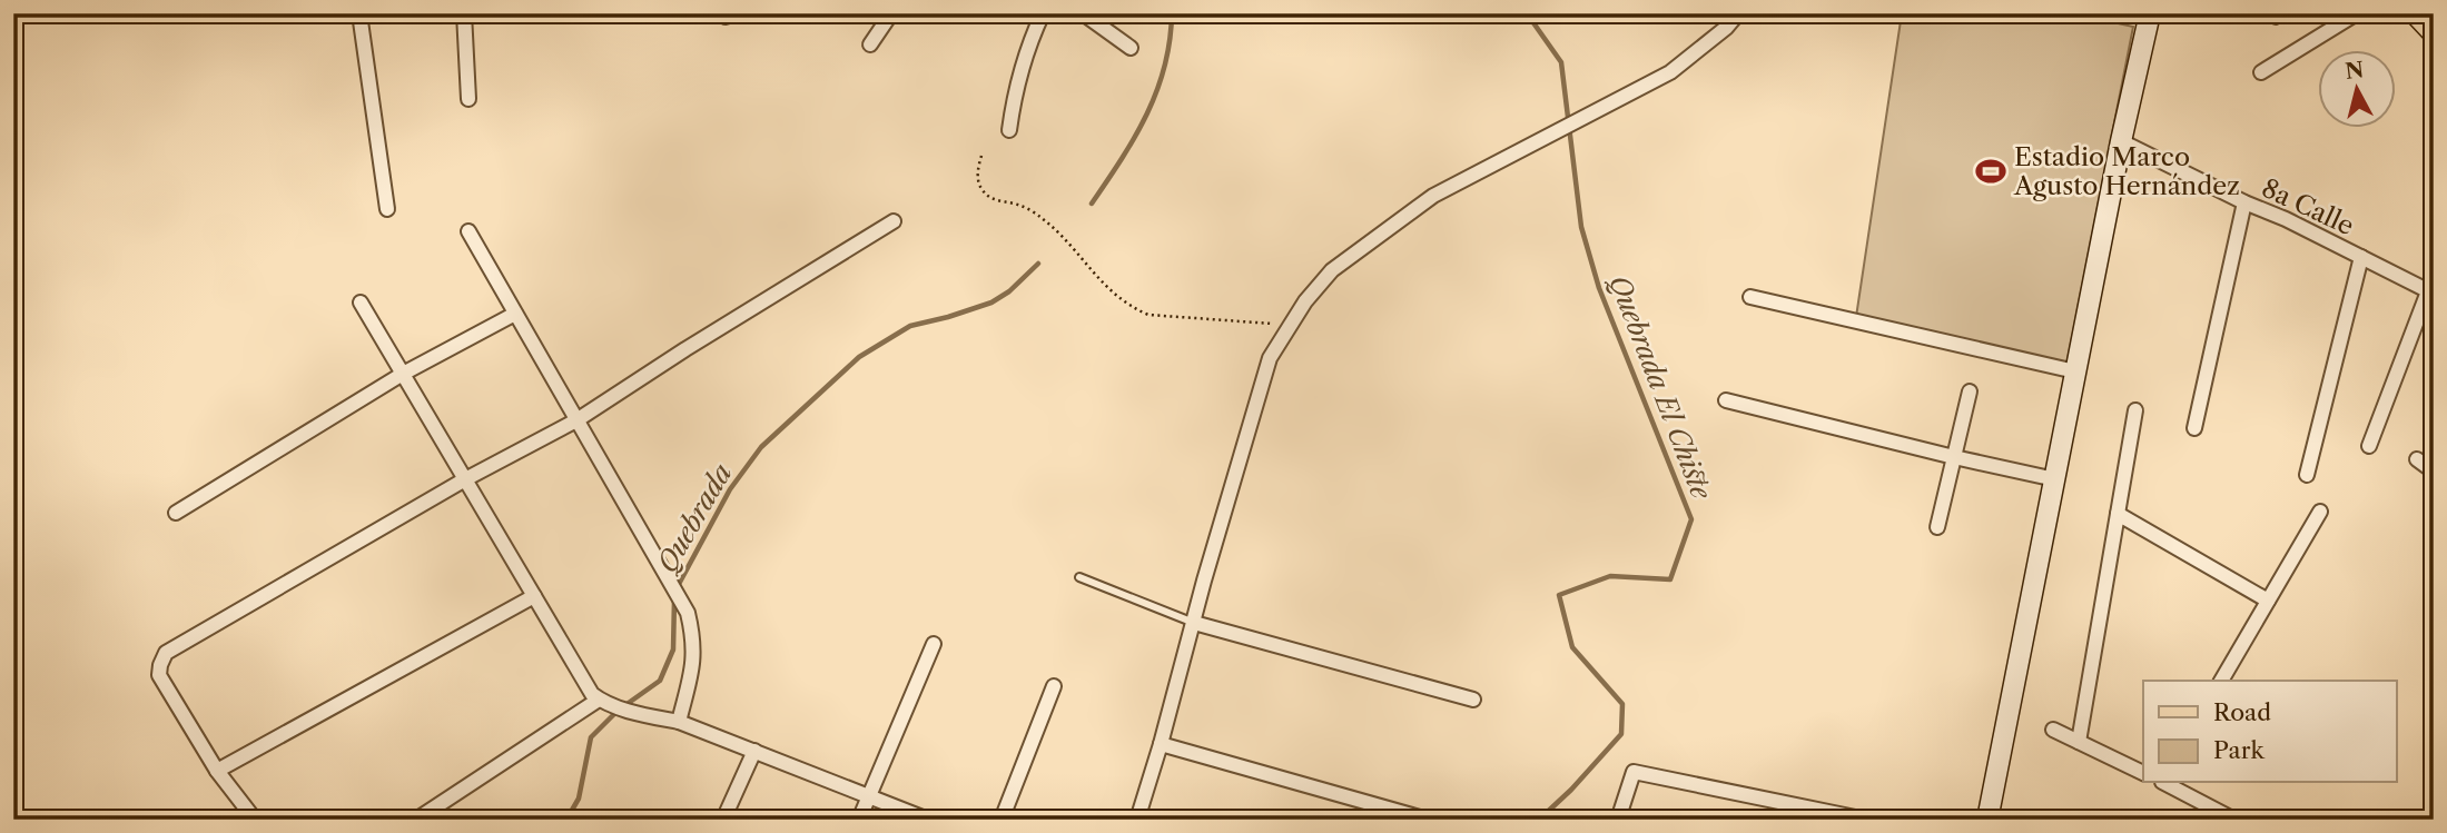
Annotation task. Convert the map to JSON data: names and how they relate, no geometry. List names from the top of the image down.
{
  "streets": {
    "street": ["8a Calle"]
  },
  "water": ["Quebrada El Chiste", "Quebrada"],
  "places": {
    "sports": ["Estadio Marco Agusto Hernández"]
  },
  "legend": ["Road", "Park"],
  "north": "top"
}
